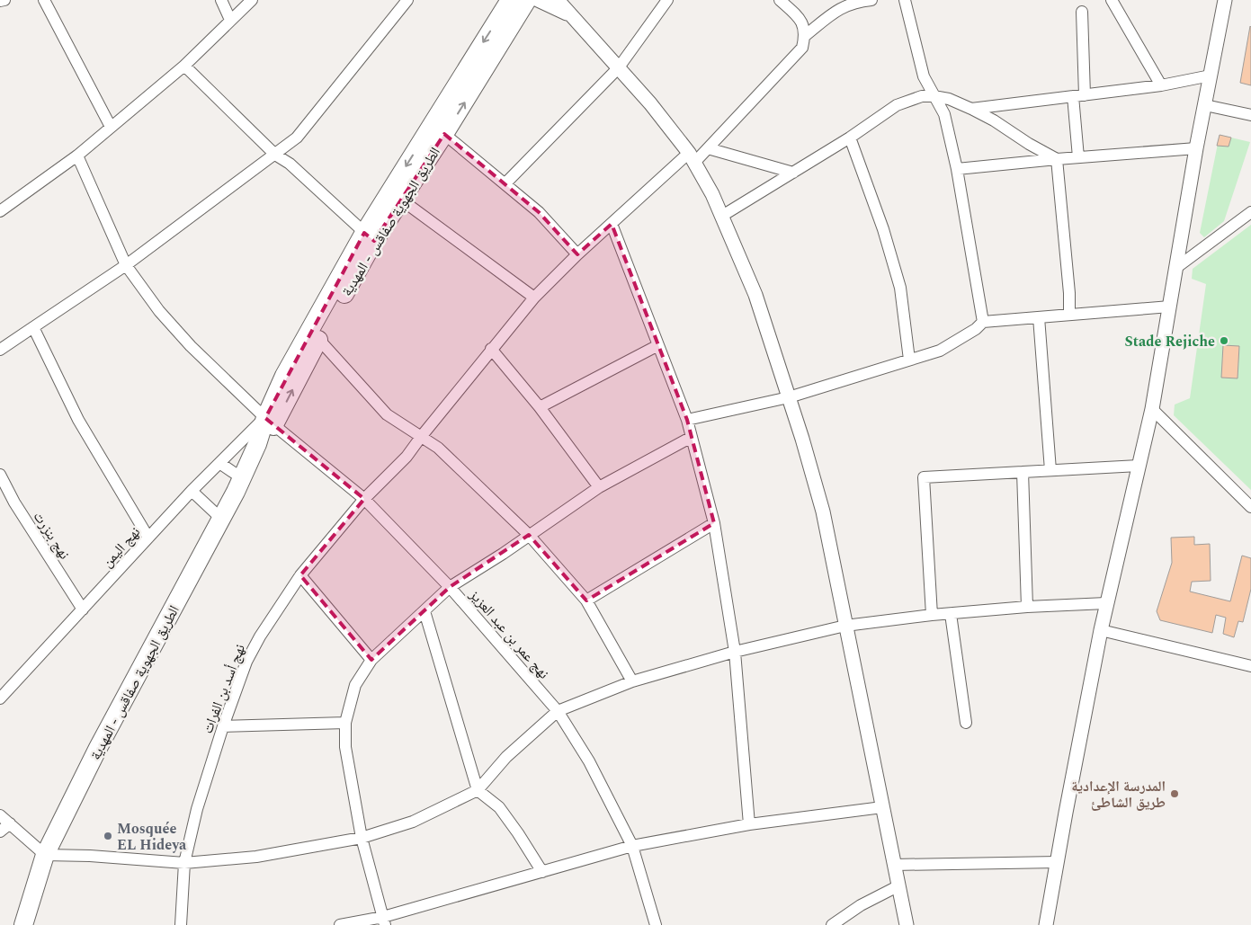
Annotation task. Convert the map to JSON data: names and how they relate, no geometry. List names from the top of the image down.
{
  "streets": {
    "main road": ["الطريق الجهوية صفاقس - المهدية"],
    "street": [
      "نهج بنزرت",
      "نهج اليمن",
      "نهج عمر بن عبد العزيز",
      "نهج أسد بن الفرات"
    ]
  },
  "crossings": [
    ["الطريق الجهوية صفاقس - المهدية", "نهج اليمن"],
    ["الطريق الجهوية صفاقس - المهدية", "نهج عمر بن عبد العزيز"],
    ["نهج بنزرت", "نهج اليمن"],
    ["نهج اليمن", "نهج عمر بن عبد العزيز"],
    ["نهج عمر بن عبد العزيز", "نهج أسد بن الفرات"]
  ],
  "places": ["Stade Rejiche", "المدرسة الإعدادية طريق الشاطئ", "Mosquée EL Hideya"]
}
